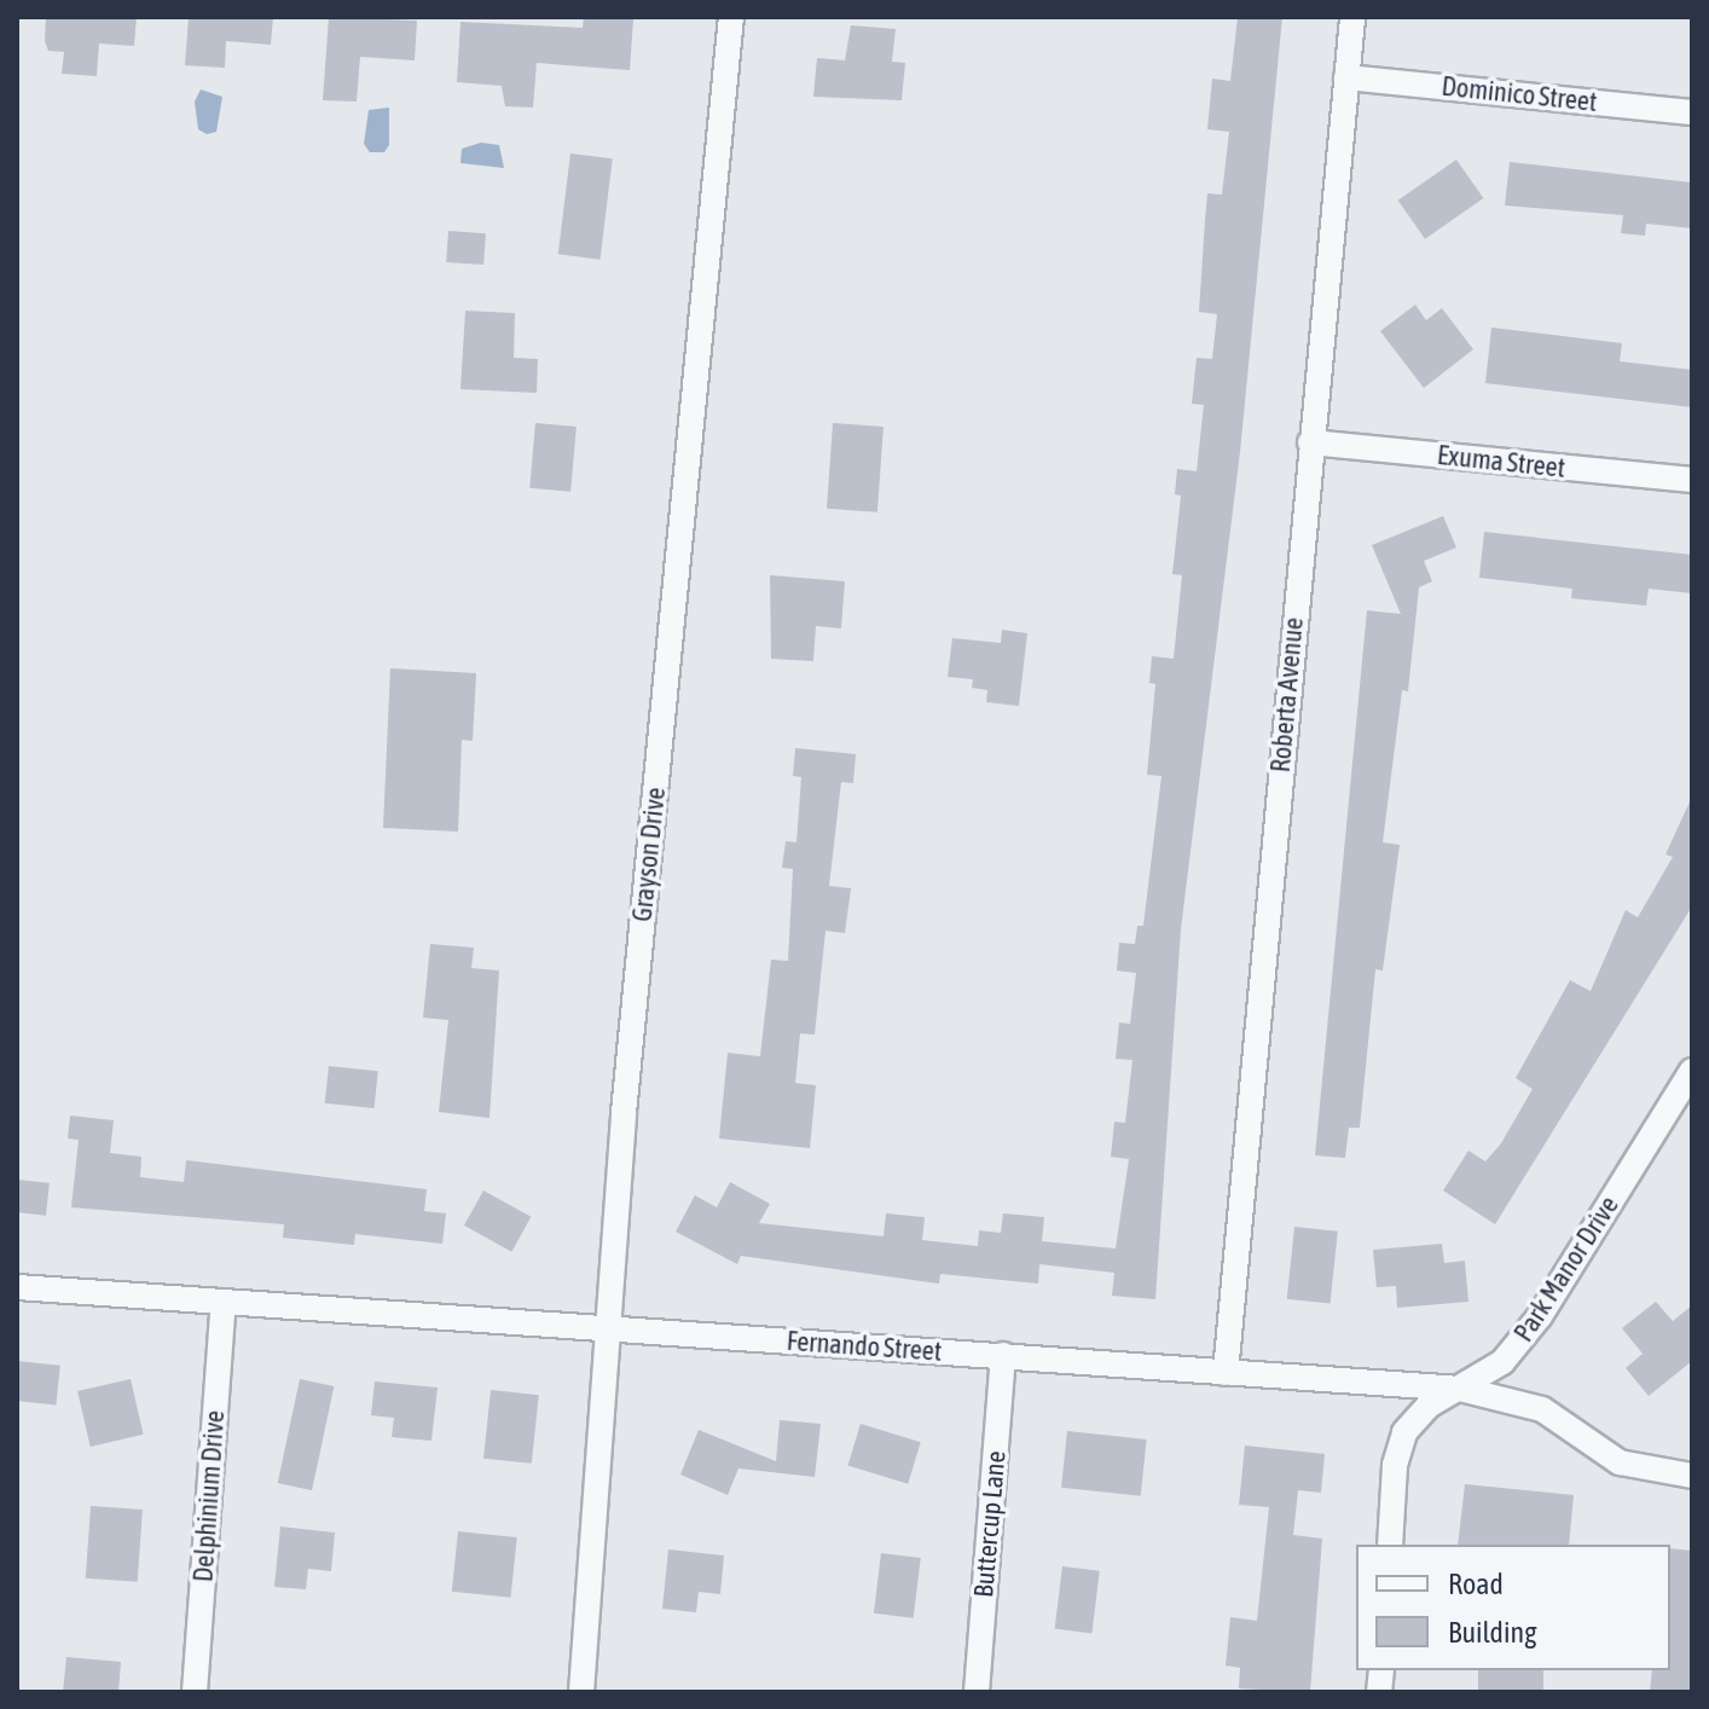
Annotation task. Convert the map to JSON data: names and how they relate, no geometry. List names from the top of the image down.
{
  "streets": {
    "street": [
      "Dominico Street",
      "Exuma Street",
      "Roberta Avenue",
      "Grayson Drive",
      "Park Manor Drive",
      "Fernando Street",
      "Delphinium Drive",
      "Buttercup Lane"
    ]
  },
  "crossings": [
    ["Dominico Street", "Roberta Avenue"],
    ["Exuma Street", "Roberta Avenue"],
    ["Roberta Avenue", "Fernando Street"],
    ["Grayson Drive", "Fernando Street"],
    ["Park Manor Drive", "Fernando Street"],
    ["Fernando Street", "Delphinium Drive"],
    ["Fernando Street", "Buttercup Lane"]
  ],
  "legend": ["Road", "Building"]
}
